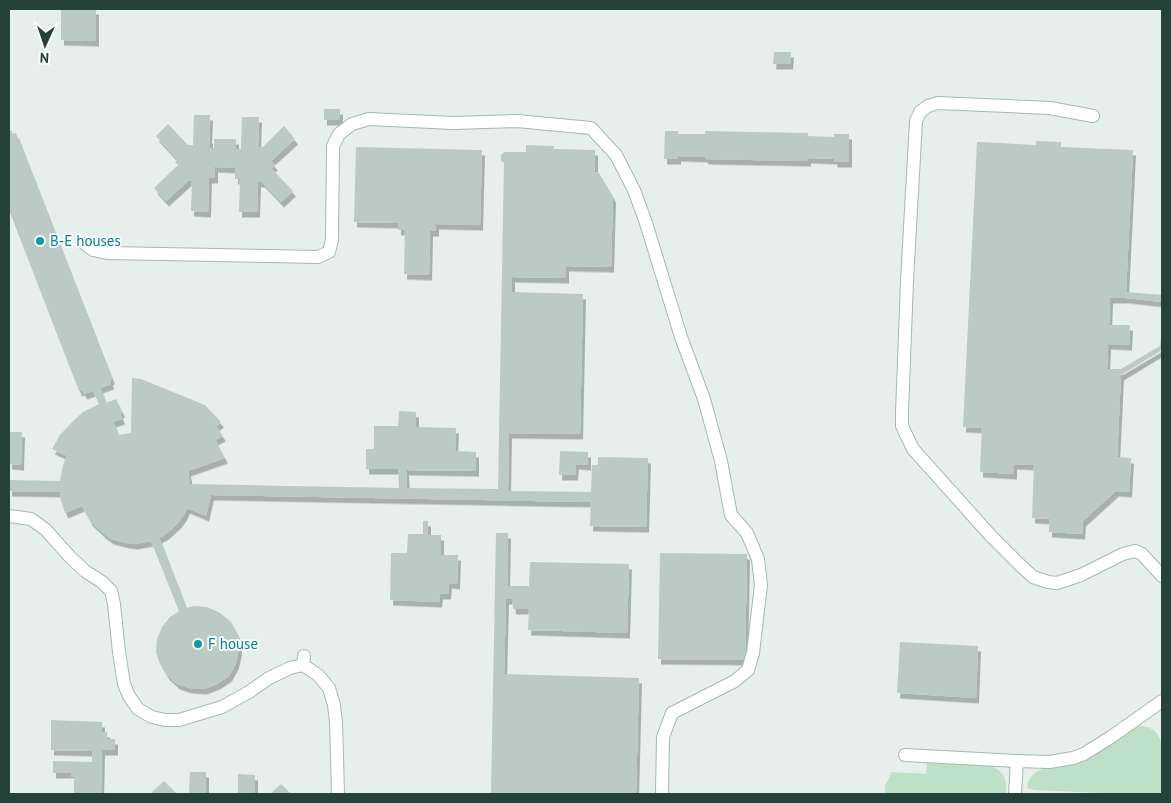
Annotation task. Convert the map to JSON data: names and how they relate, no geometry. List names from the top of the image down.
{
  "places": ["B-E houses", "F house"],
  "north": "bottom"
}
